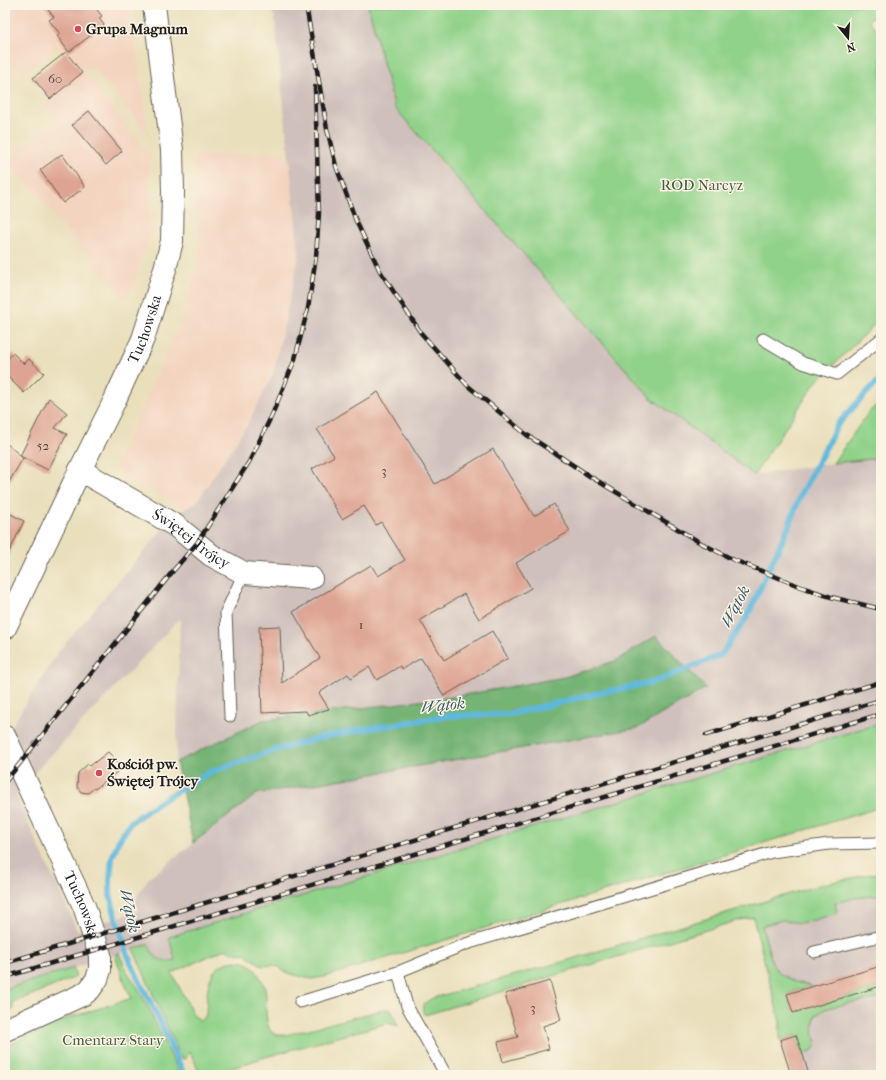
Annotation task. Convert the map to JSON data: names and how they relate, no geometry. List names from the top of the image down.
{
  "streets": {
    "street": ["Tuchowska", "Świętej Trójcy"]
  },
  "crossings": [
    ["Tuchowska", "Świętej Trójcy"]
  ],
  "water": ["Wątok"],
  "parks": ["ROD Narcyz", "Cmentarz Stary"],
  "places": ["Grupa Magnum", "Kościół pw. Świętej Trójcy"],
  "house_numbers": [
    "60",
    "52",
    "3",
    "1",
    "3"
  ],
  "north": "bottom"
}
